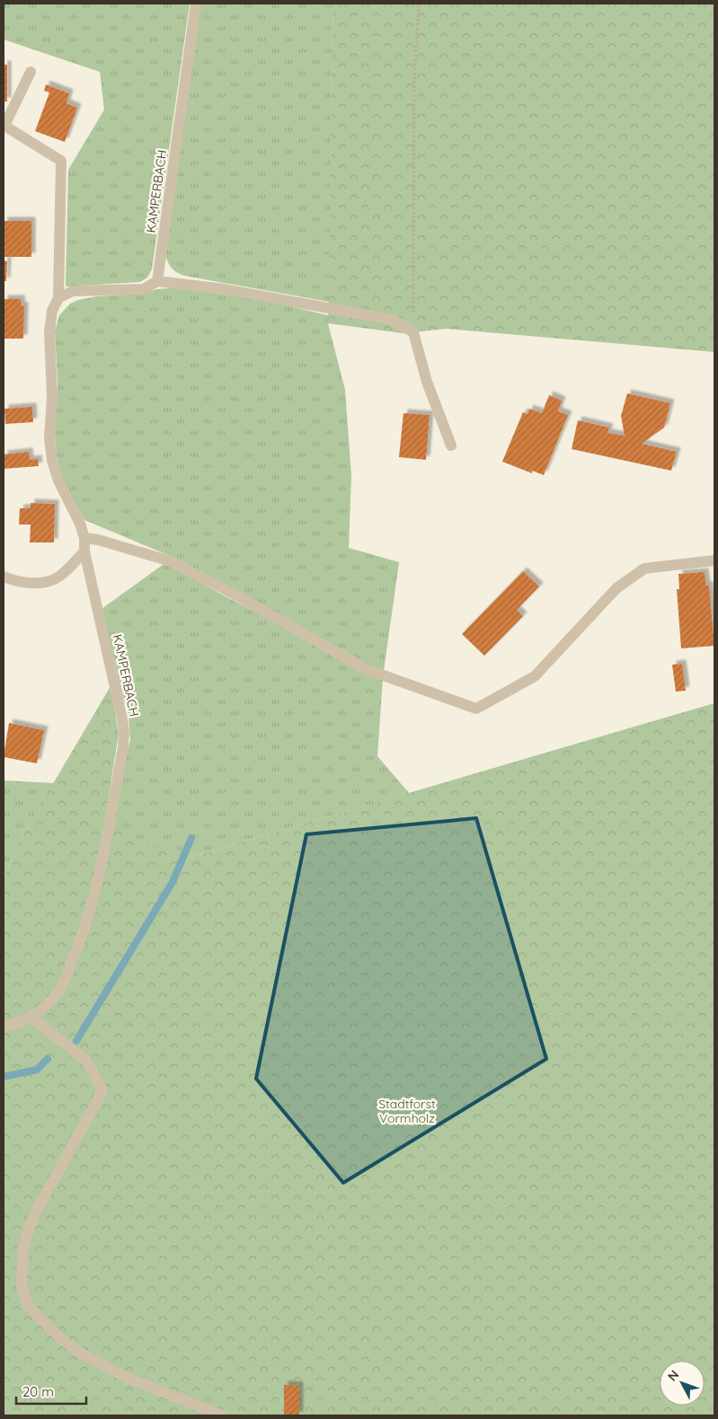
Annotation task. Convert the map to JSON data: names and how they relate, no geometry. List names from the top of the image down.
{
  "streets": {
    "street": ["KAMPERBACH"]
  },
  "parks": ["Stadtforst Vormholz"],
  "scale_bar": "20 m",
  "north": "top left"
}
